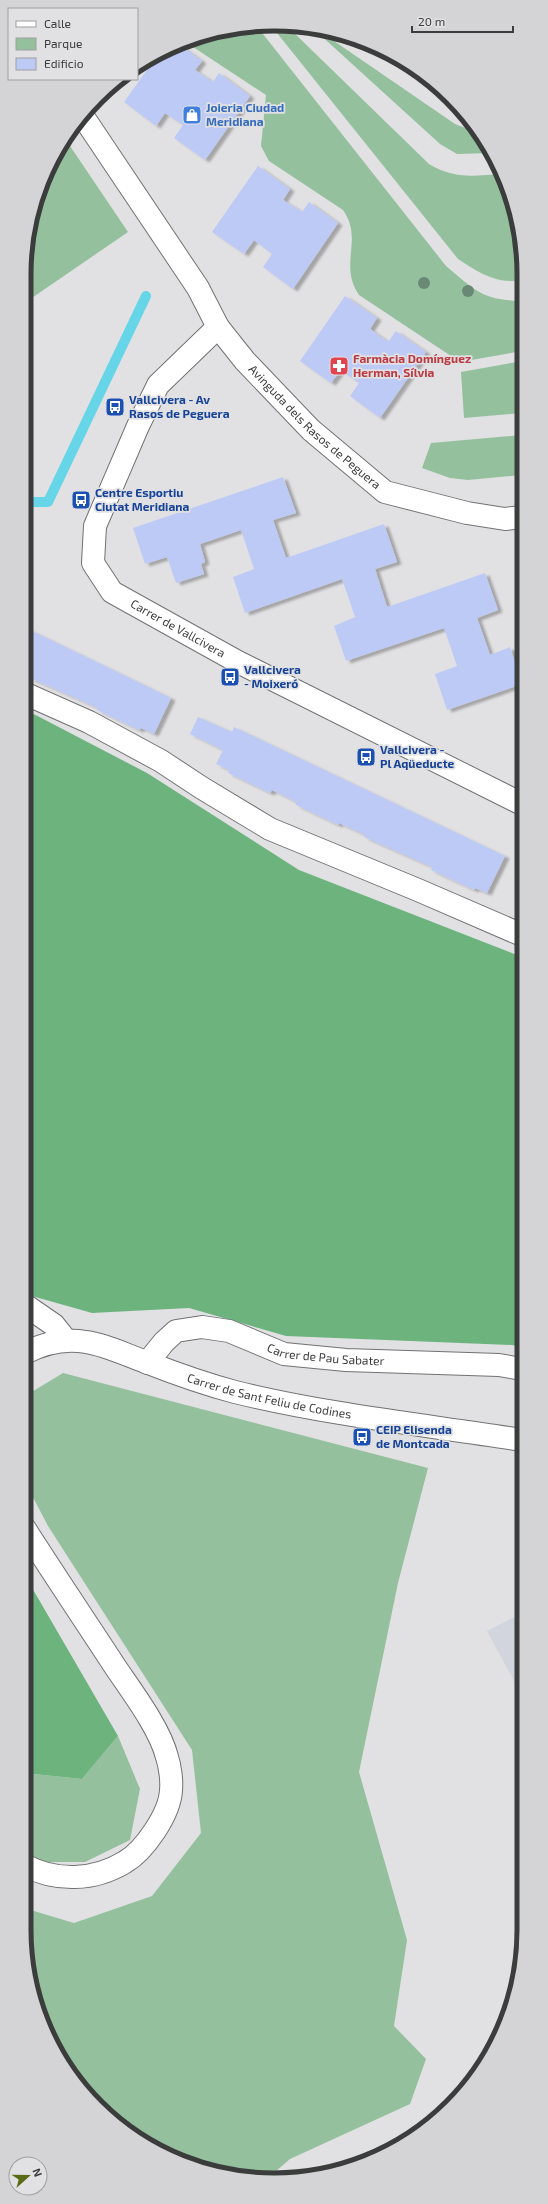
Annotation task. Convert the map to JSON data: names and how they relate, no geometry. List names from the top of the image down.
{
  "streets": {
    "street": [
      "Avinguda dels Rasos de Peguera",
      "Carrer de Vallcivera",
      "Carrer de Pau Sabater",
      "Carrer de Sant Feliu de Codines"
    ]
  },
  "crossings": [
    ["Avinguda dels Rasos de Peguera", "Carrer de Vallcivera"],
    ["Carrer de Pau Sabater", "Carrer de Sant Feliu de Codines"]
  ],
  "places": {
    "shop": ["Joieria Ciudad Meridiana"],
    "pharmacy": ["Farmàcia Domínguez Herman, Sílvia"],
    "bus stop": [
      "Vallcivera - Av Rasos de Peguera",
      "Centre Esportiu Ciutat Meridiana",
      "Vallcivera - Moixeró",
      "Vallcivera - Pl Aqüeducte",
      "CEIP Elisenda de Montcada"
    ]
  },
  "legend": ["Calle", "Parque", "Edificio"],
  "scale_bar": "20 m",
  "north": "right"
}
